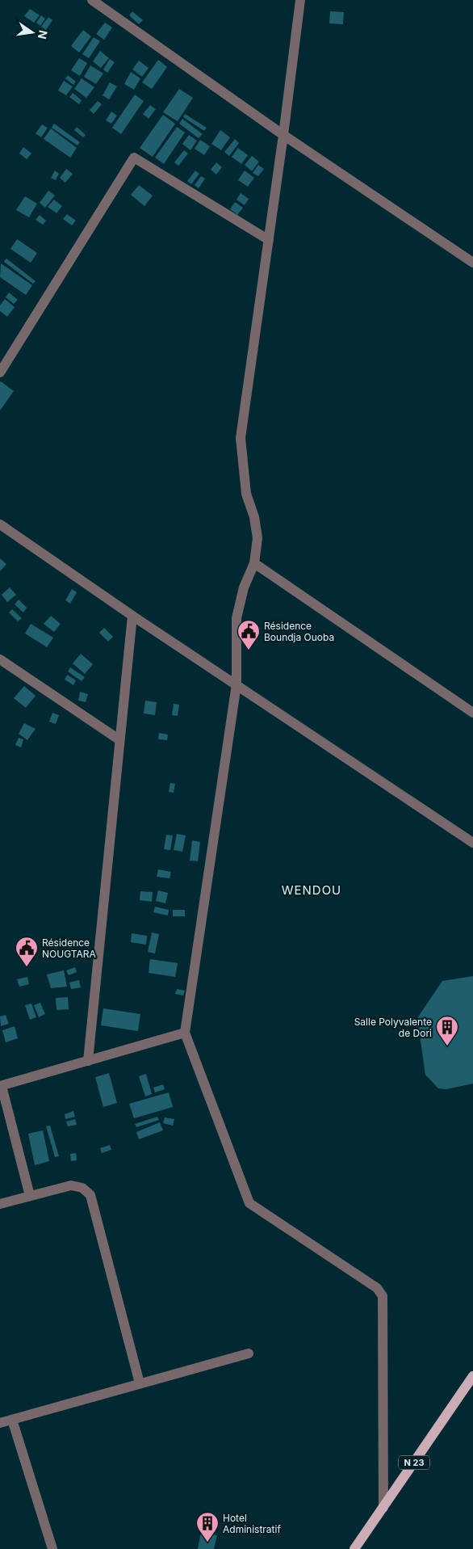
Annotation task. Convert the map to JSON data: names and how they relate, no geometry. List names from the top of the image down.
{
  "streets": {
    "main road": ["N 23"]
  },
  "districts": ["WENDOU"],
  "places": {
    "public building": ["Résidence Boundja Ouoba", "Résidence NOUGTARA"],
    "building": ["Salle Polyvalente de Dori", "Hotel Administratif"]
  },
  "north": "right"
}
